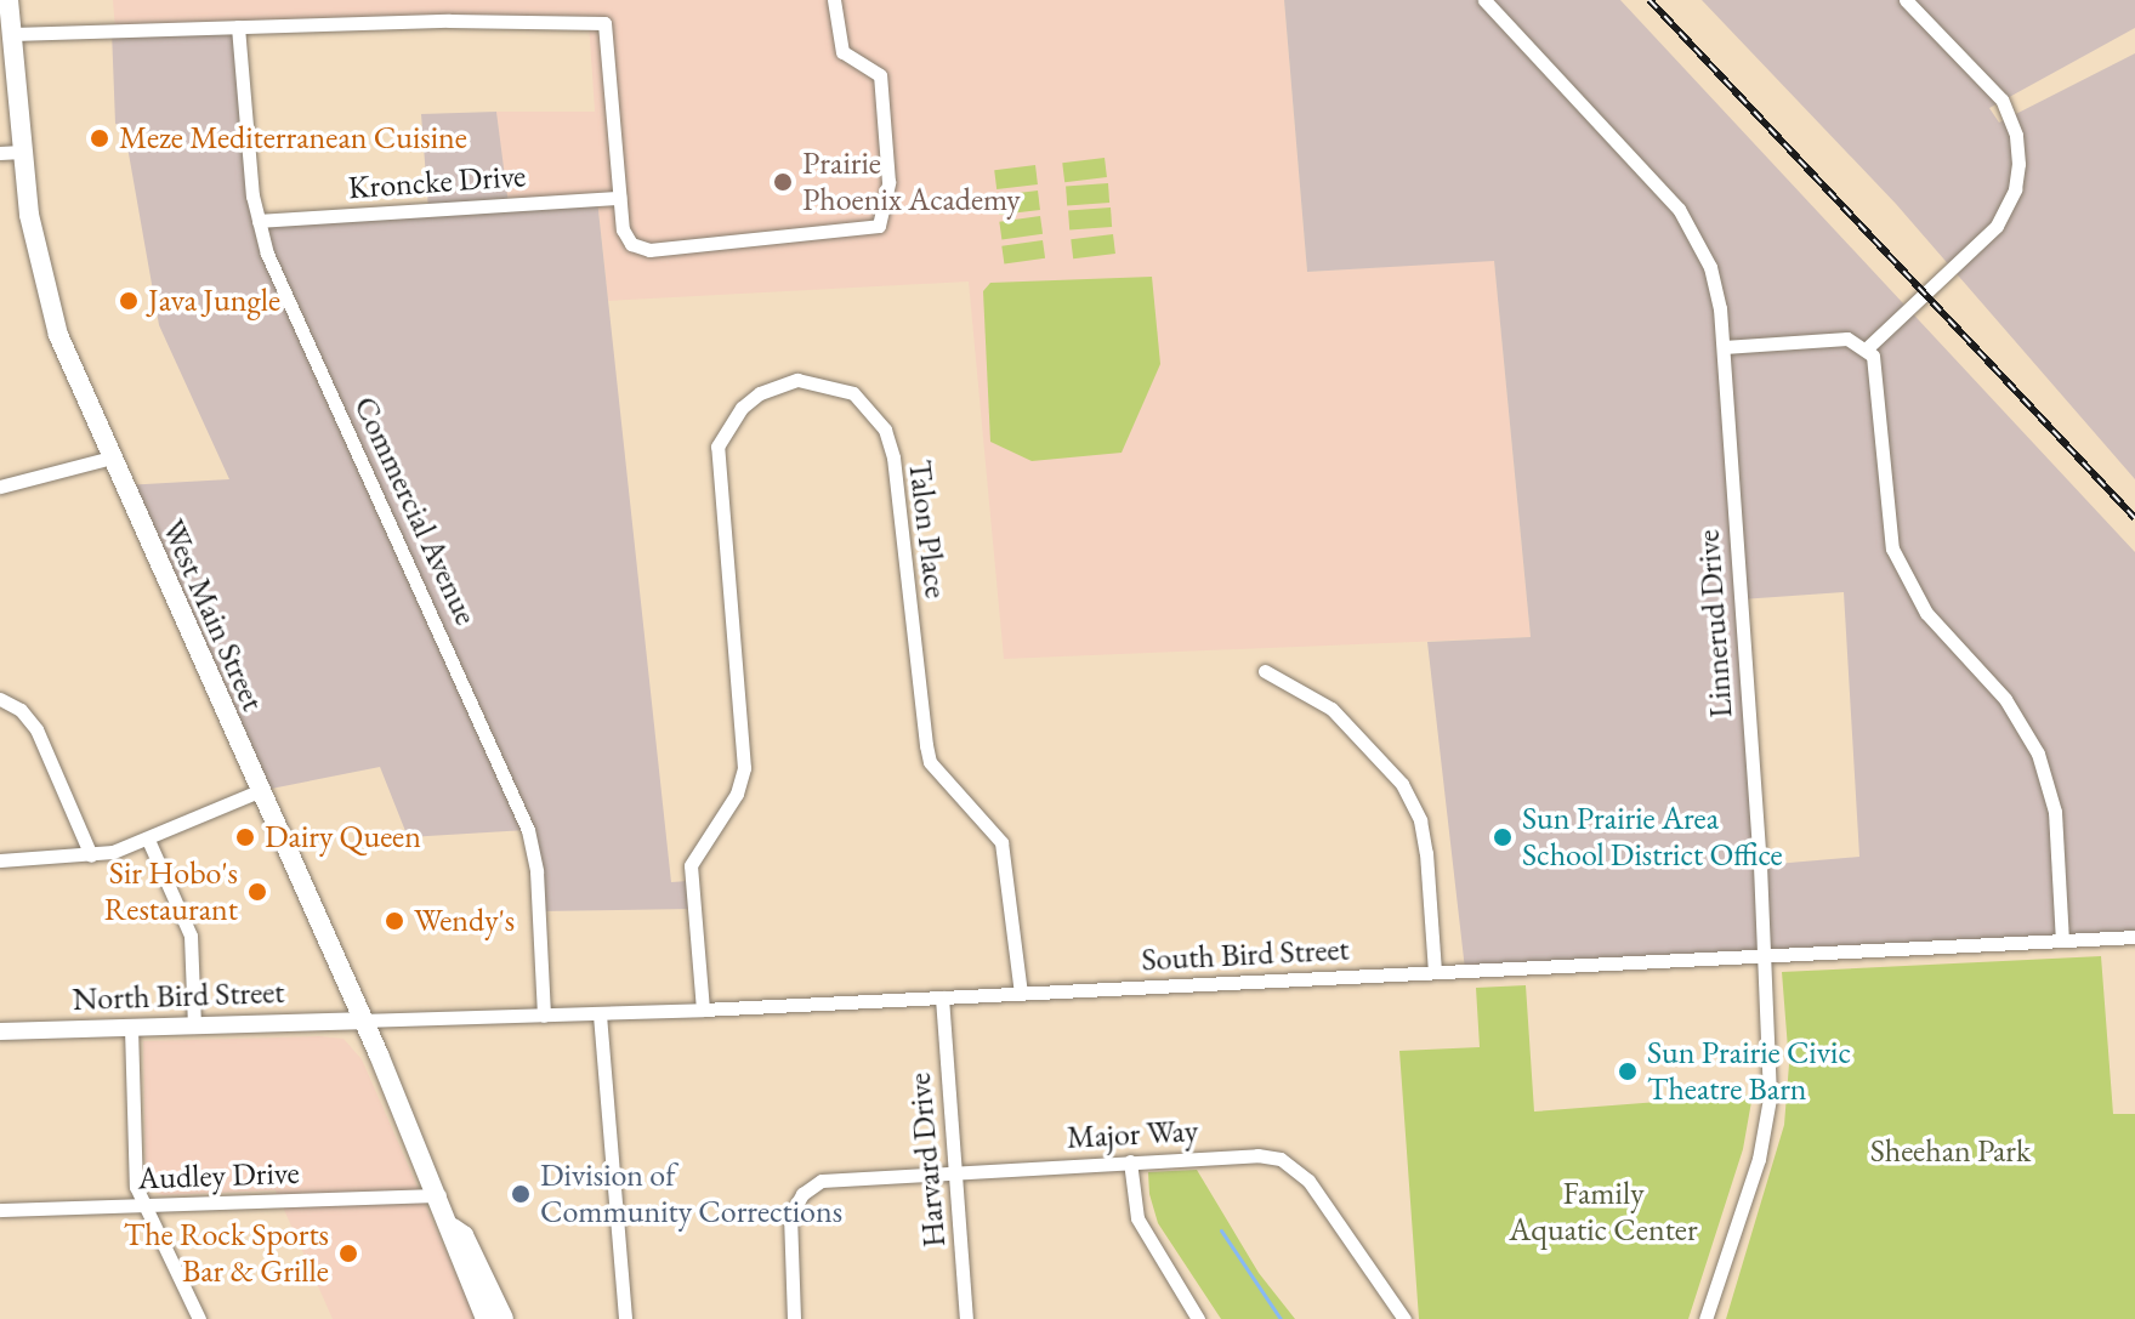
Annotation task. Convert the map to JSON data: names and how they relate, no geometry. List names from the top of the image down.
{
  "streets": {
    "main road": ["West Main Street"],
    "street": [
      "Kroncke Drive",
      "Commercial Avenue",
      "Talon Place",
      "Linnerud Drive",
      "South Bird Street",
      "North Bird Street",
      "Major Way",
      "Harvard Drive",
      "Audley Drive"
    ]
  },
  "crossings": [
    ["Kroncke Drive", "Commercial Avenue"],
    ["Commercial Avenue", "South Bird Street"],
    ["Talon Place", "South Bird Street"],
    ["West Main Street", "South Bird Street"],
    ["West Main Street", "North Bird Street"],
    ["West Main Street", "Audley Drive"],
    ["Linnerud Drive", "South Bird Street"],
    ["South Bird Street", "North Bird Street"],
    ["South Bird Street", "Harvard Drive"],
    ["Major Way", "Harvard Drive"]
  ],
  "parks": ["Sheehan Park", "Family Aquatic Center"],
  "places": [
    "Meze Mediterranean Cuisine",
    "Prairie Phoenix Academy",
    "Java Jungle",
    "Dairy Queen",
    "Sun Prairie Area School District Office",
    "Sir Hobo's Restaurant",
    "Wendy's",
    "Sun Prairie Civic Theatre Barn",
    "Division of Community Corrections",
    "The Rock Sports Bar & Grille"
  ]
}
